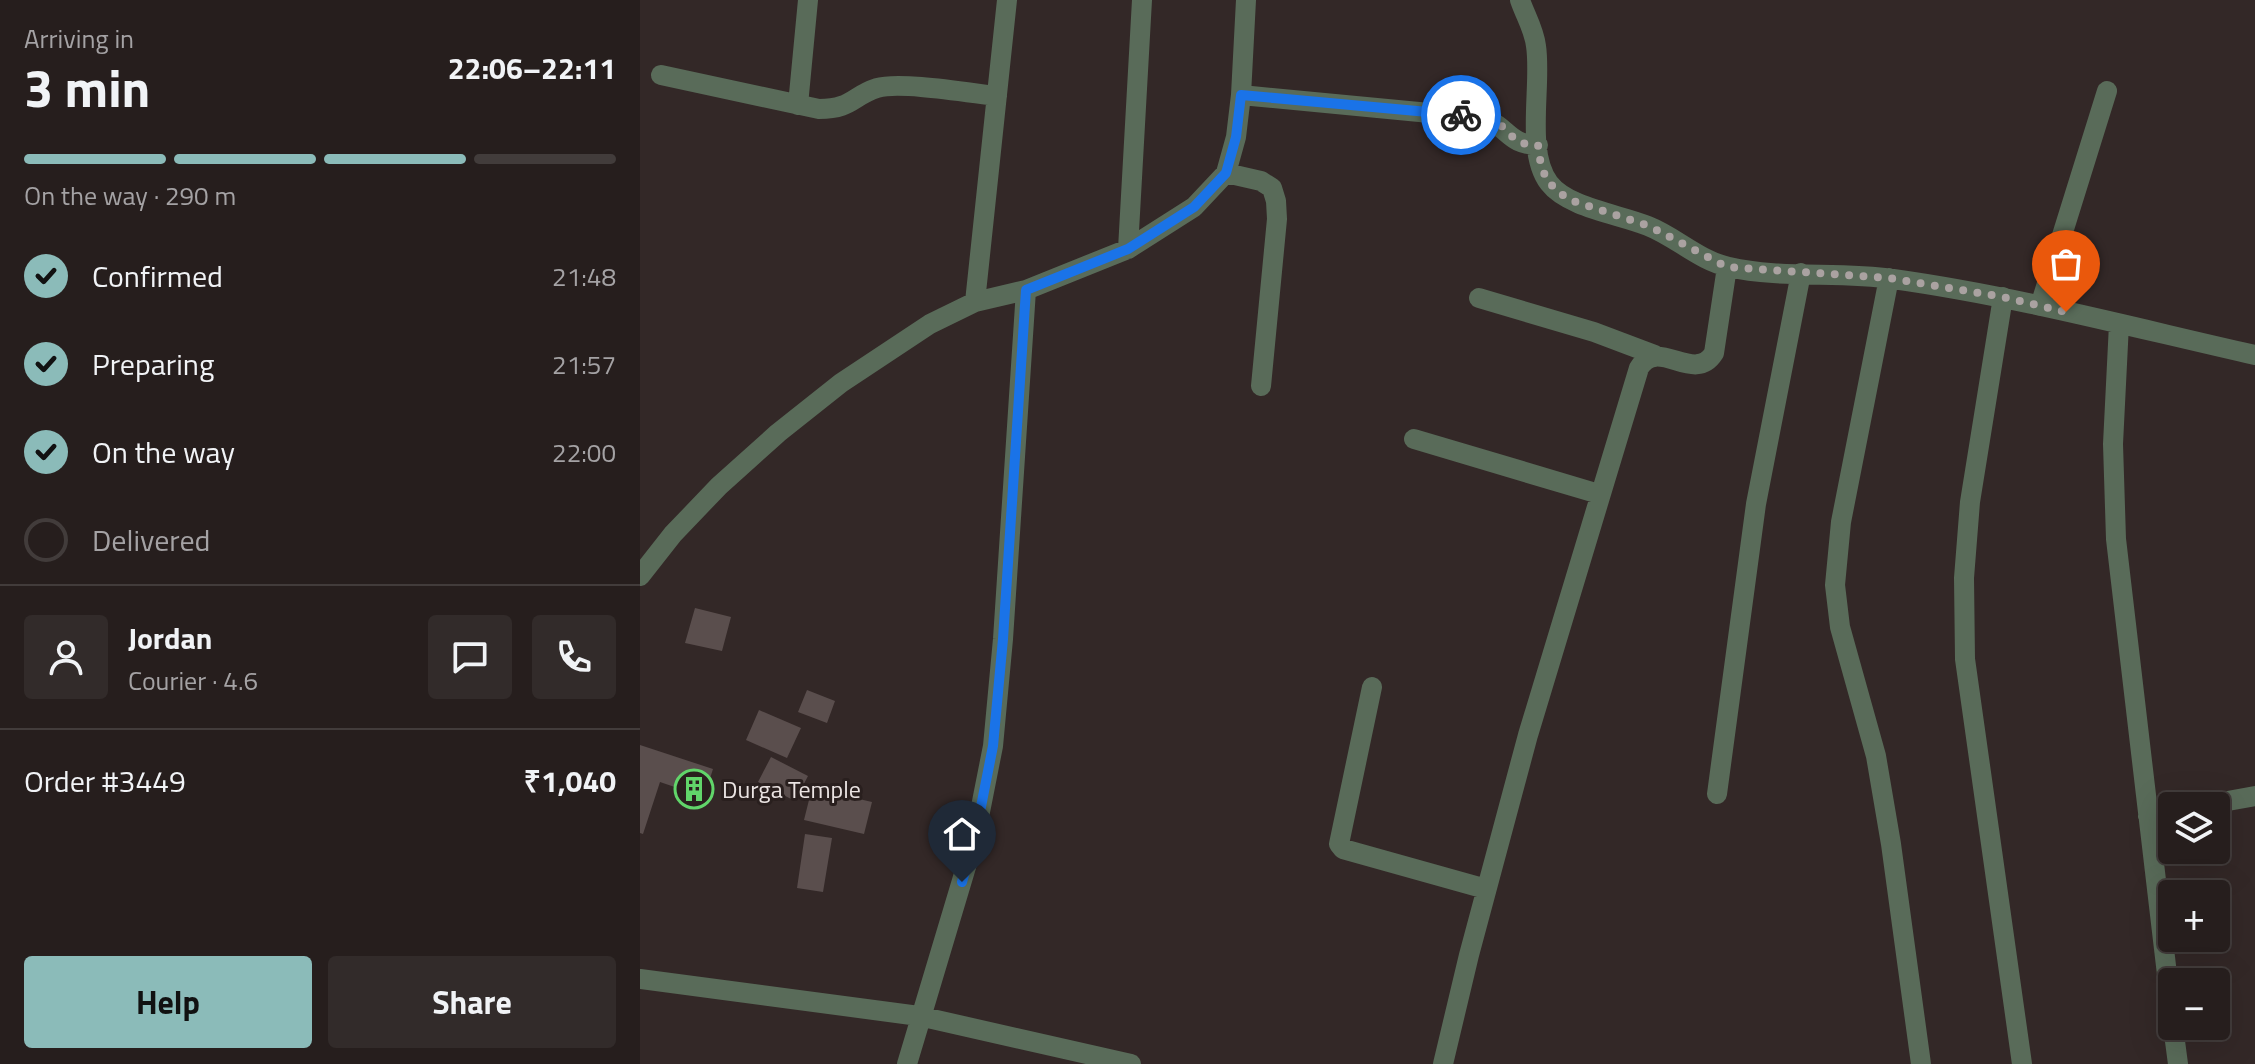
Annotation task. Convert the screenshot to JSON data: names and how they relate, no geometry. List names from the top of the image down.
{
  "places": {
    "building": ["Durga Temple"]
  },
  "page": {
    "heading": ["3 min", "Arriving in", "22:06–22:11"],
    "panel": [
      "Jordan",
      "Courier · 4.6",
      "Order #3449",
      "₹1,040"
    ],
    "bar": "On the way · 290 m",
    "list": [
      ["Confirmed", "21:48"],
      ["Preparing", "21:57"],
      ["On the way", "22:00"],
      "Delivered"
    ],
    "map_buttons": ["+", "−"],
    "buttons": ["Help", "Share"]
  }
}
